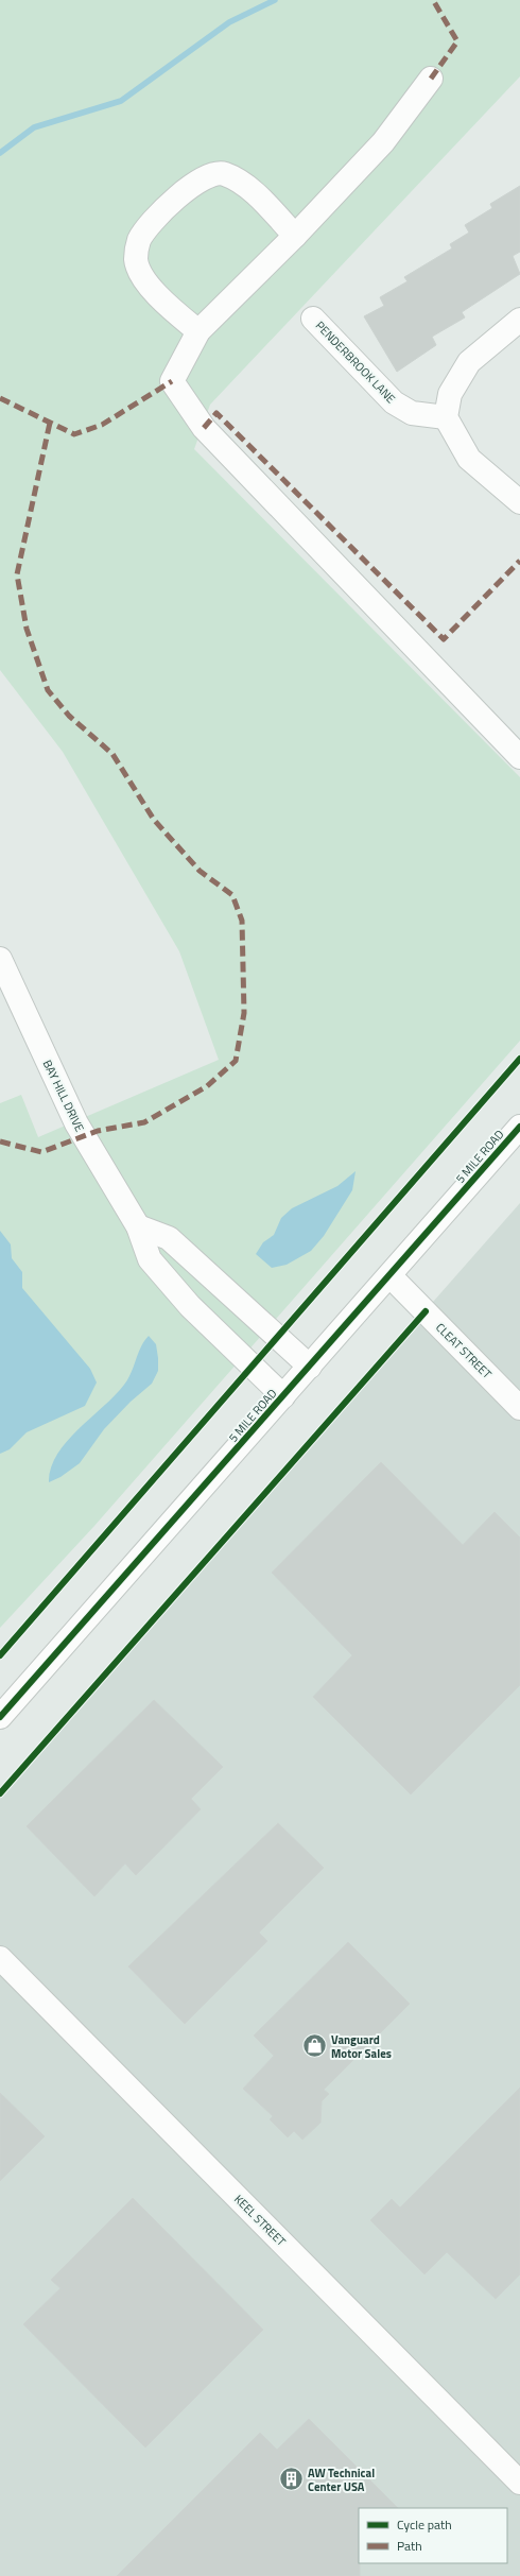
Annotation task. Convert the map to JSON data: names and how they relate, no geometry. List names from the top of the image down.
{
  "streets": {
    "street": [
      "PENDERBROOK LANE",
      "BAY HILL DRIVE",
      "5 MILE ROAD",
      "CLEAT STREET",
      "KEEL STREET"
    ]
  },
  "crossings": [
    ["BAY HILL DRIVE", "5 MILE ROAD"],
    ["5 MILE ROAD", "CLEAT STREET"]
  ],
  "places": {
    "shop": ["Vanguard Motor Sales"],
    "building": ["AW Technical Center USA"]
  },
  "legend": ["Cycle path", "Path"]
}
